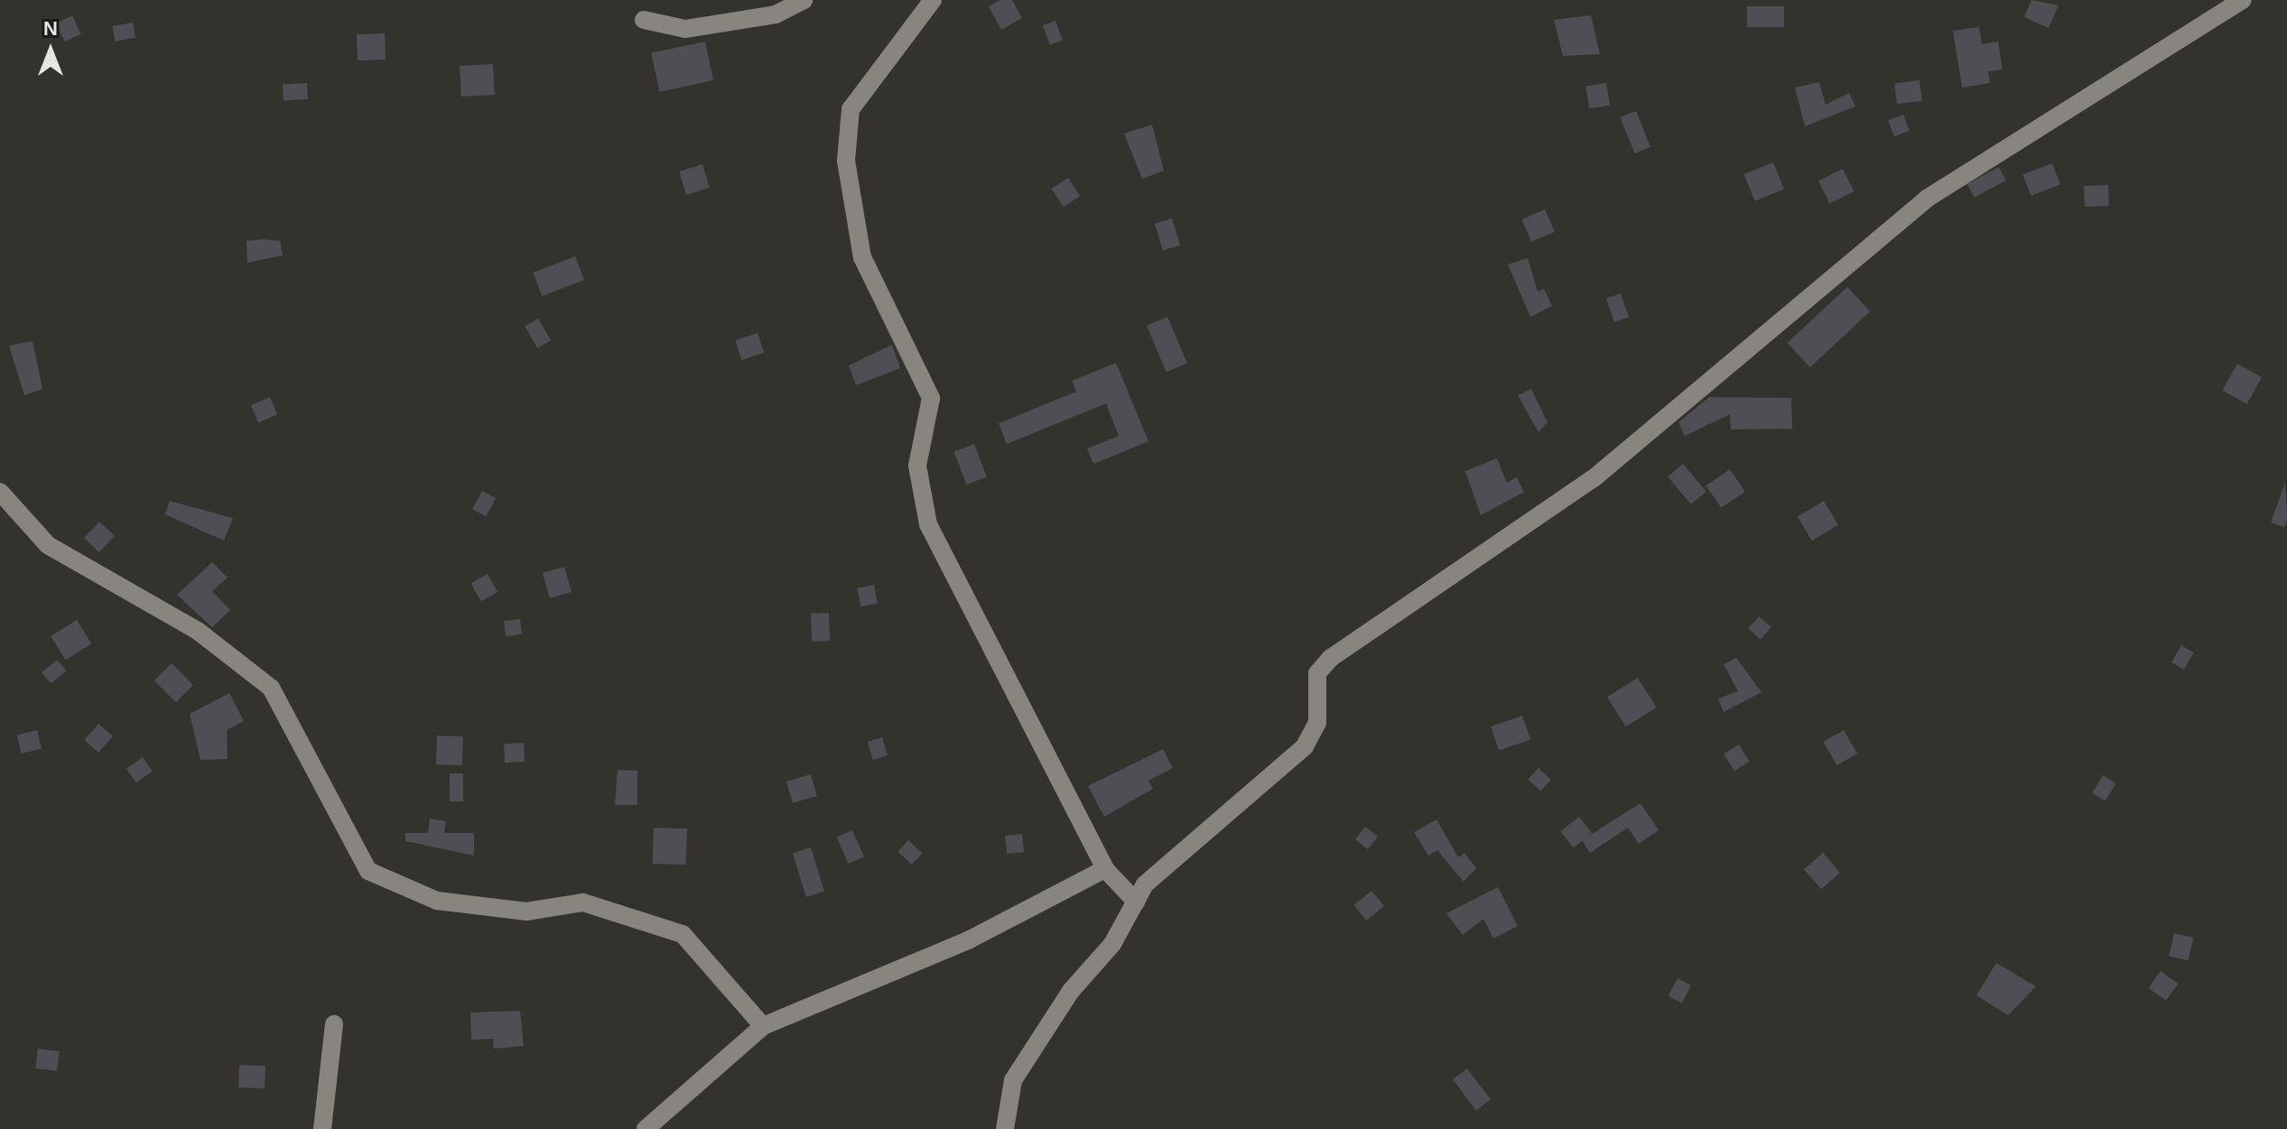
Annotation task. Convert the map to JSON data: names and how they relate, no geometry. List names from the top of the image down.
{
  "north": "top"
}
